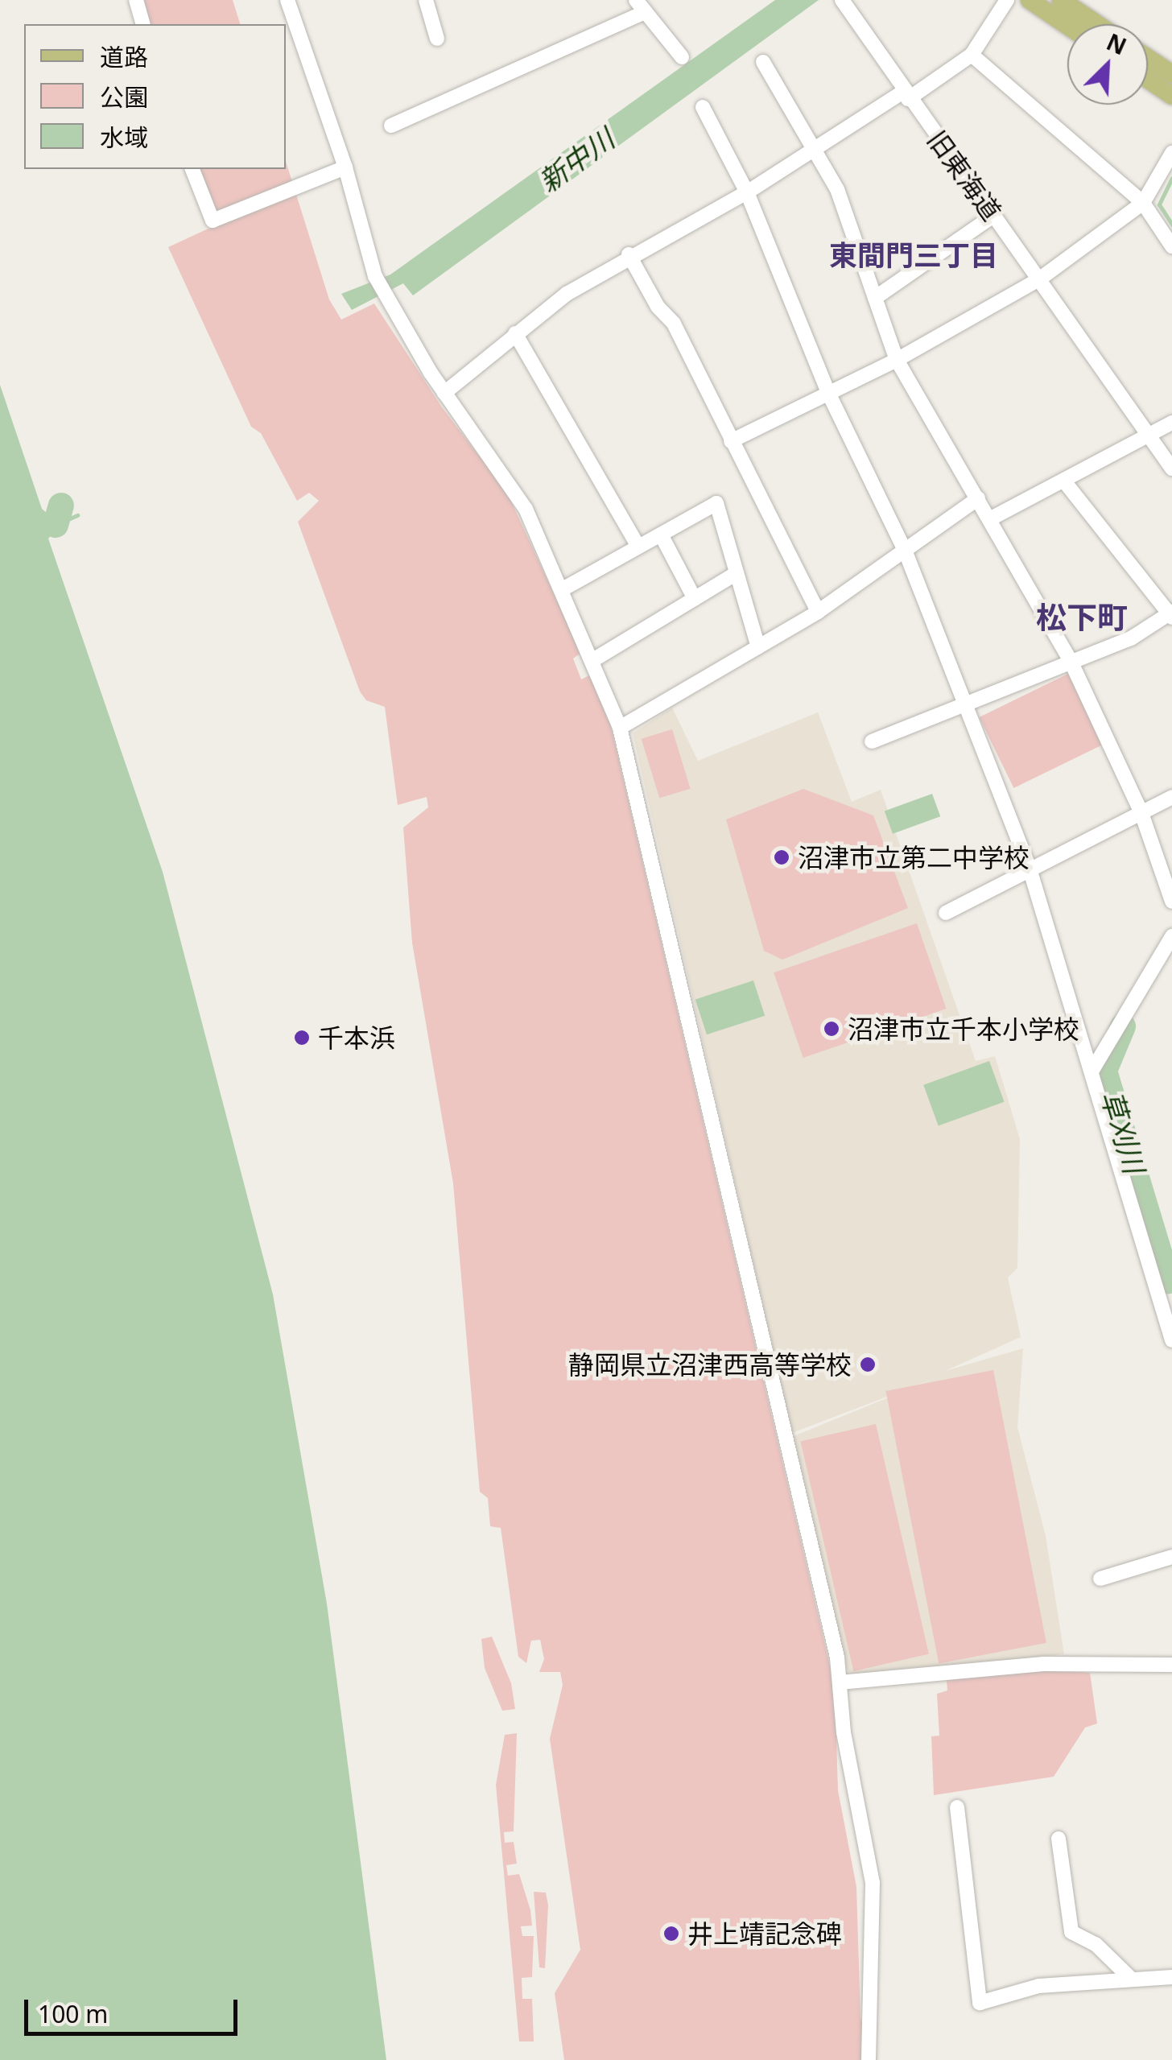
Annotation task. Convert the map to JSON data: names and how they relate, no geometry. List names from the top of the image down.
{
  "streets": {
    "street": ["旧東海道"]
  },
  "districts": ["東間門三丁目", "松下町"],
  "water": ["新中川", "草刈川"],
  "places": [
    "沼津市立第二中学校",
    "沼津市立千本小学校",
    "千本浜",
    "静岡県立沼津西高等学校",
    "井上靖記念碑"
  ],
  "legend": ["道路", "公園", "水域"],
  "scale_bar": "100 m",
  "north": "top right"
}
